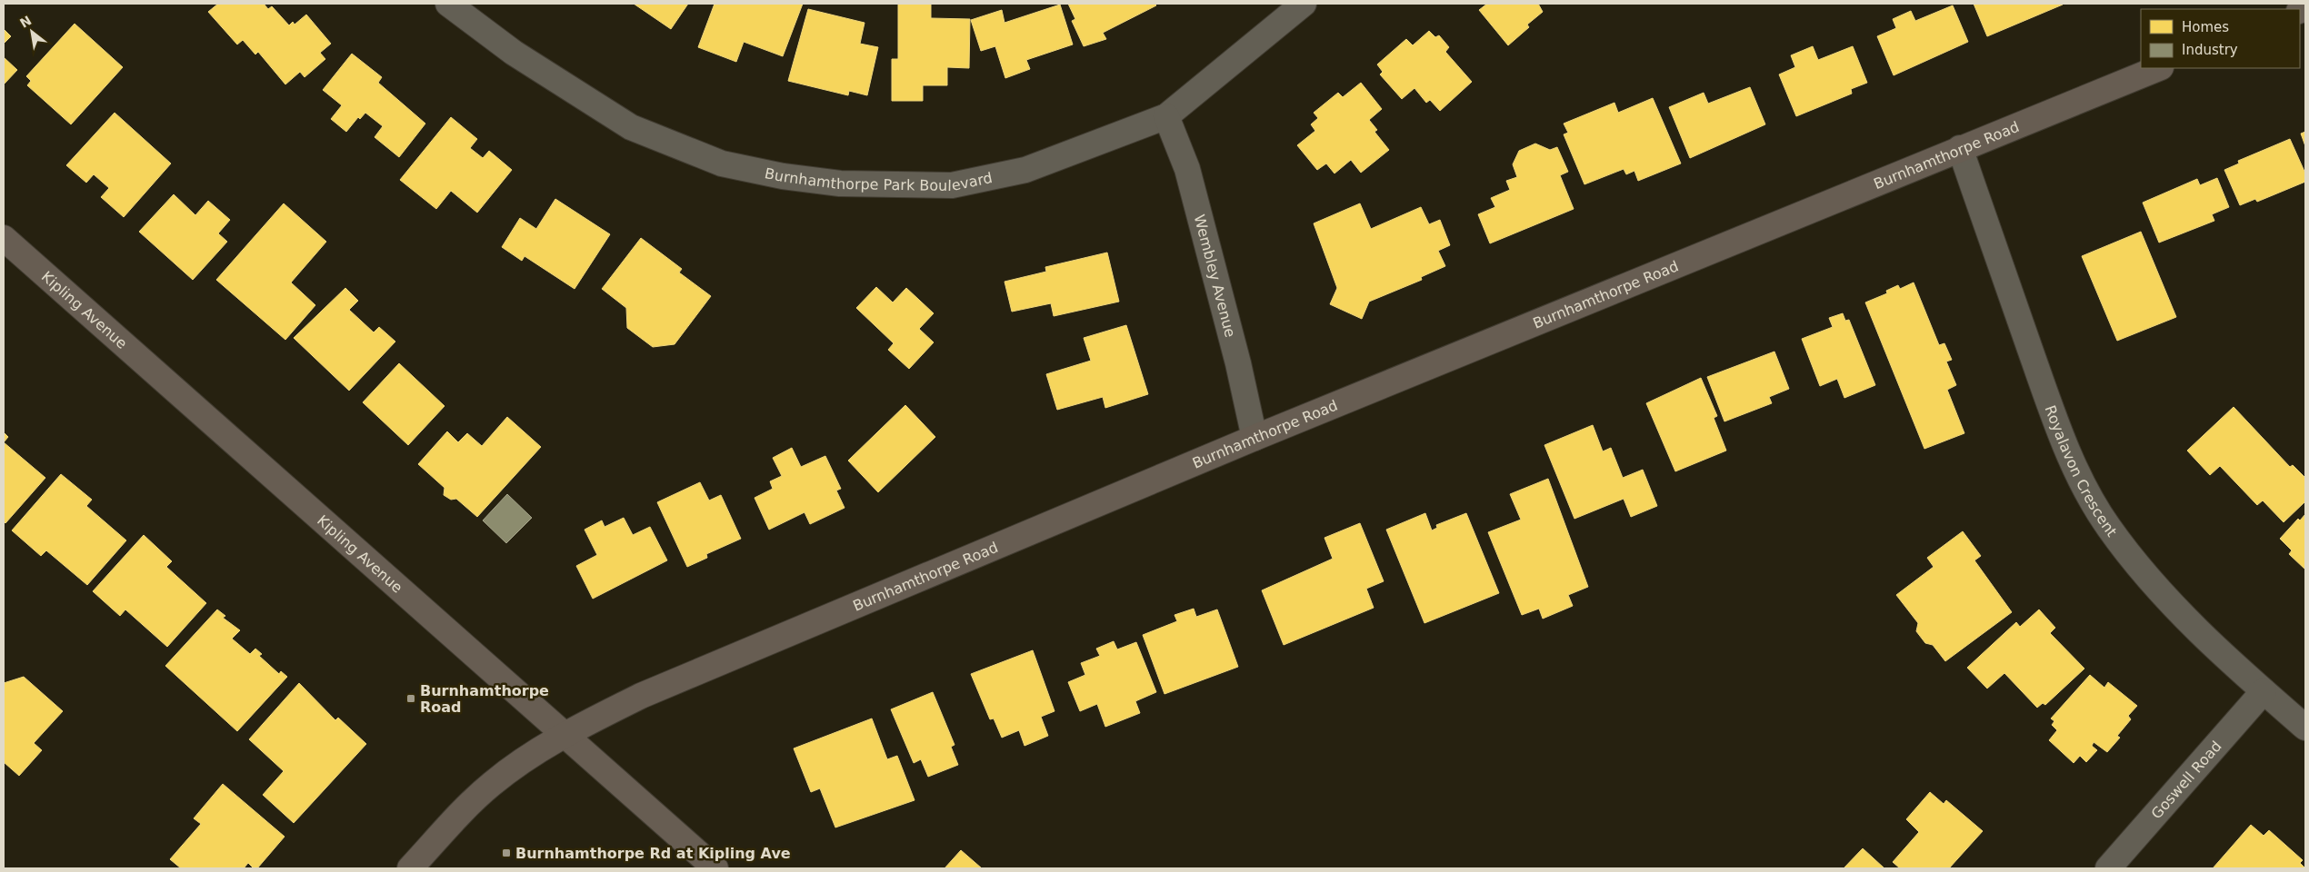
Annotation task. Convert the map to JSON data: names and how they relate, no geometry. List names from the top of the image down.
{
  "streets": {
    "main road": ["Burnhamthorpe Road", "Kipling Avenue"],
    "street": [
      "Burnhamthorpe Park Boulevard",
      "Wembley Avenue",
      "Royalavon Crescent",
      "Goswell Road"
    ]
  },
  "crossings": [
    ["Burnhamthorpe Road", "Wembley Avenue"],
    ["Burnhamthorpe Road", "Kipling Avenue"],
    ["Burnhamthorpe Road", "Royalavon Crescent"],
    ["Burnhamthorpe Park Boulevard", "Wembley Avenue"],
    ["Royalavon Crescent", "Goswell Road"]
  ],
  "places": {
    "transit": ["Burnhamthorpe Road", "Burnhamthorpe Rd at Kipling Ave"]
  },
  "legend": ["Homes", "Industry"],
  "north": "top left"
}
